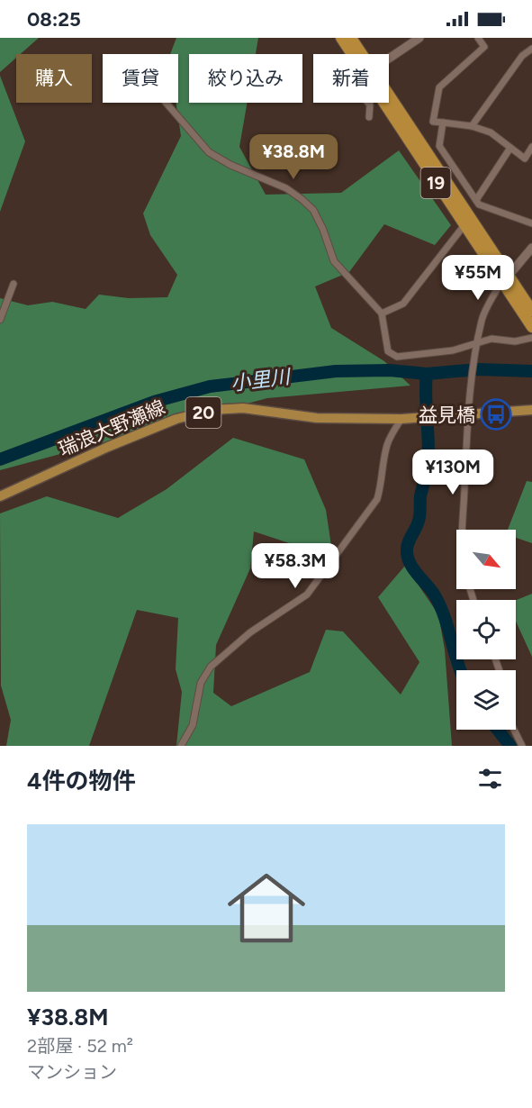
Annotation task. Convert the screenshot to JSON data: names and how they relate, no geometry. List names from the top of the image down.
{
  "streets": {
    "highway": ["19"],
    "main road": ["20", "瑞浪大野瀬線"]
  },
  "water": ["小里川"],
  "places": {
    "bus stop": ["益見橋"]
  },
  "north": "bottom right",
  "page": {
    "status": "08:25",
    "chip": [
      "購入",
      "賃貸",
      "絞り込み",
      "新着"
    ],
    "price": [
      "¥38.8M",
      "¥55M",
      "¥130M",
      "¥58.3M"
    ],
    "heading": "4件の物件",
    "list": [
      {
        "name": "¥38.8M",
        "note": "2部屋 · 52 m² · マンション"
      }
    ]
  }
}
